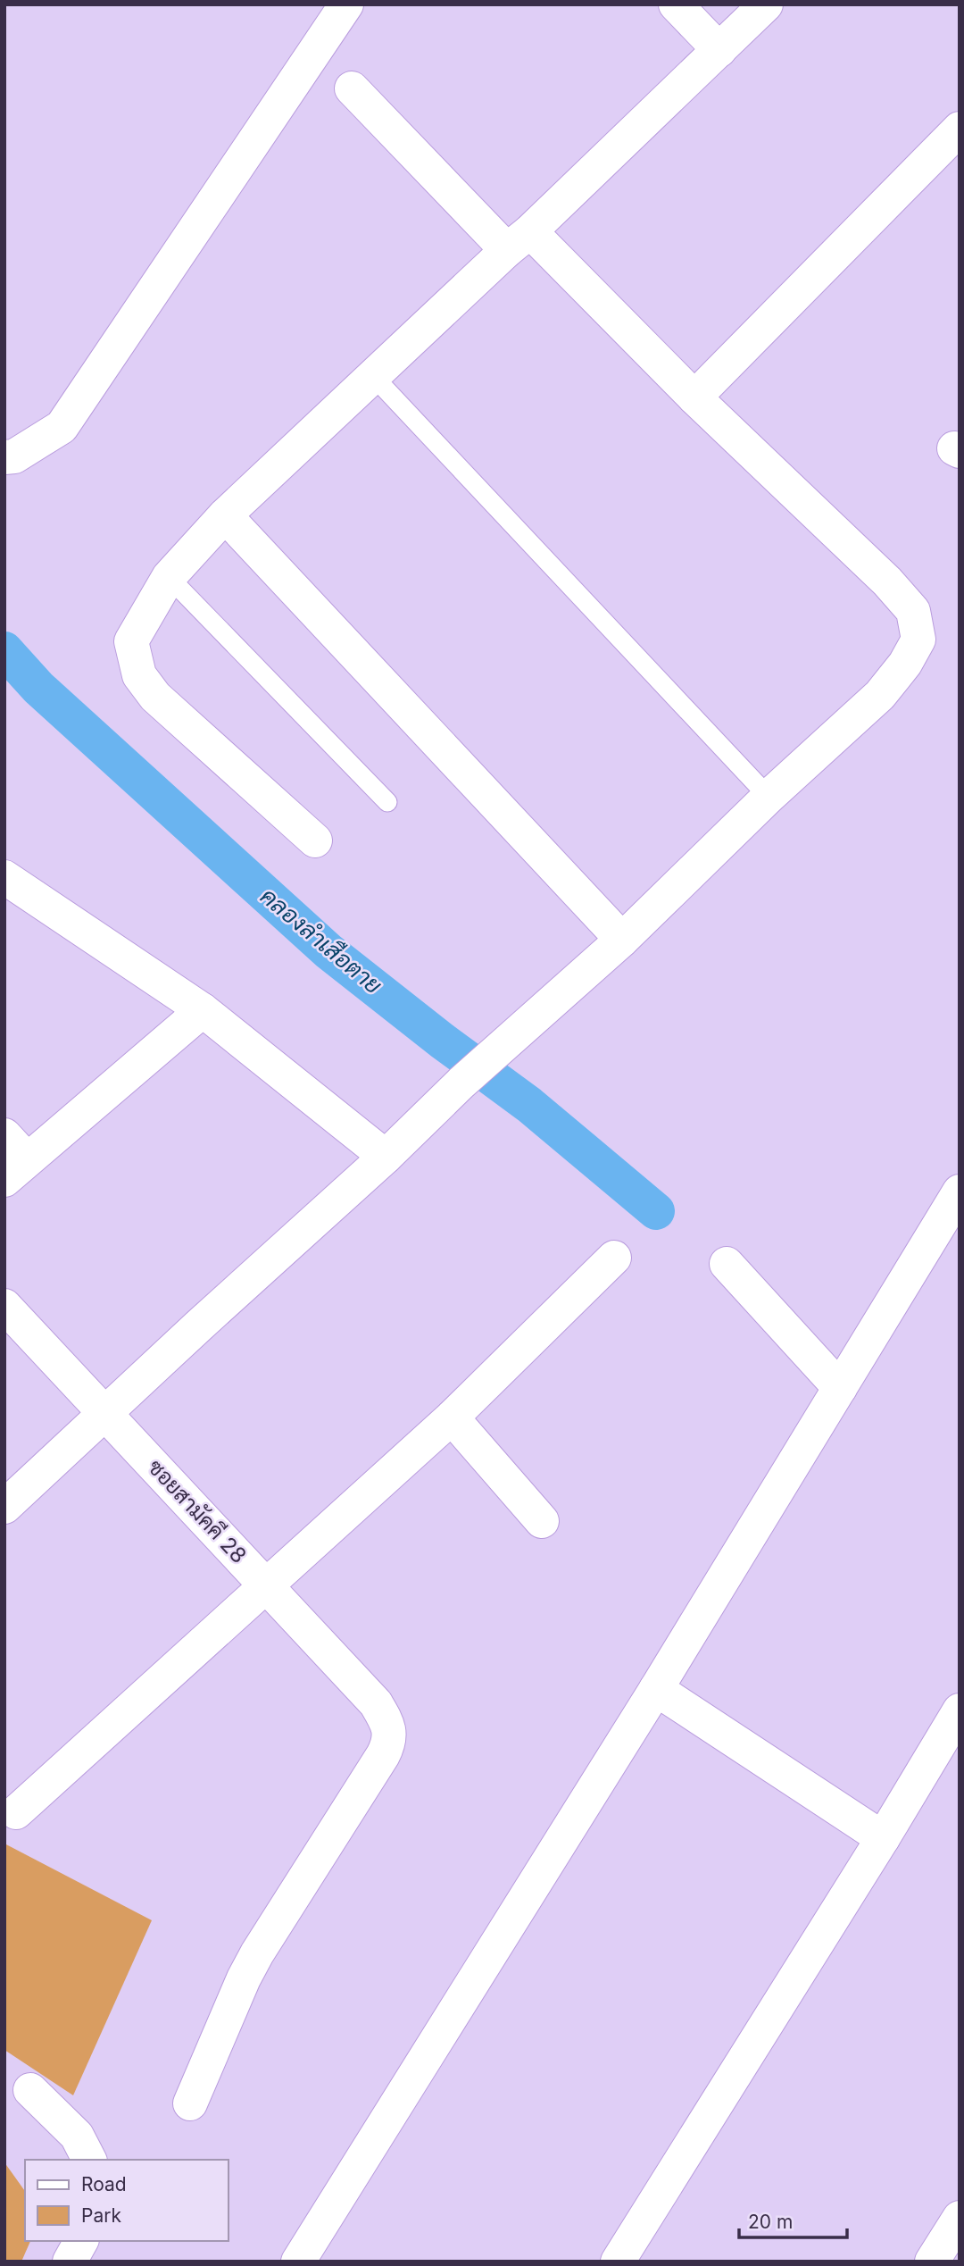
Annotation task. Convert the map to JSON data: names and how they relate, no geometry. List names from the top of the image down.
{
  "streets": {
    "street": ["ซอยสามัคคี 28"]
  },
  "water": ["คลองลำเสือตาย"],
  "legend": ["Road", "Park"],
  "scale_bar": "20 m"
}
